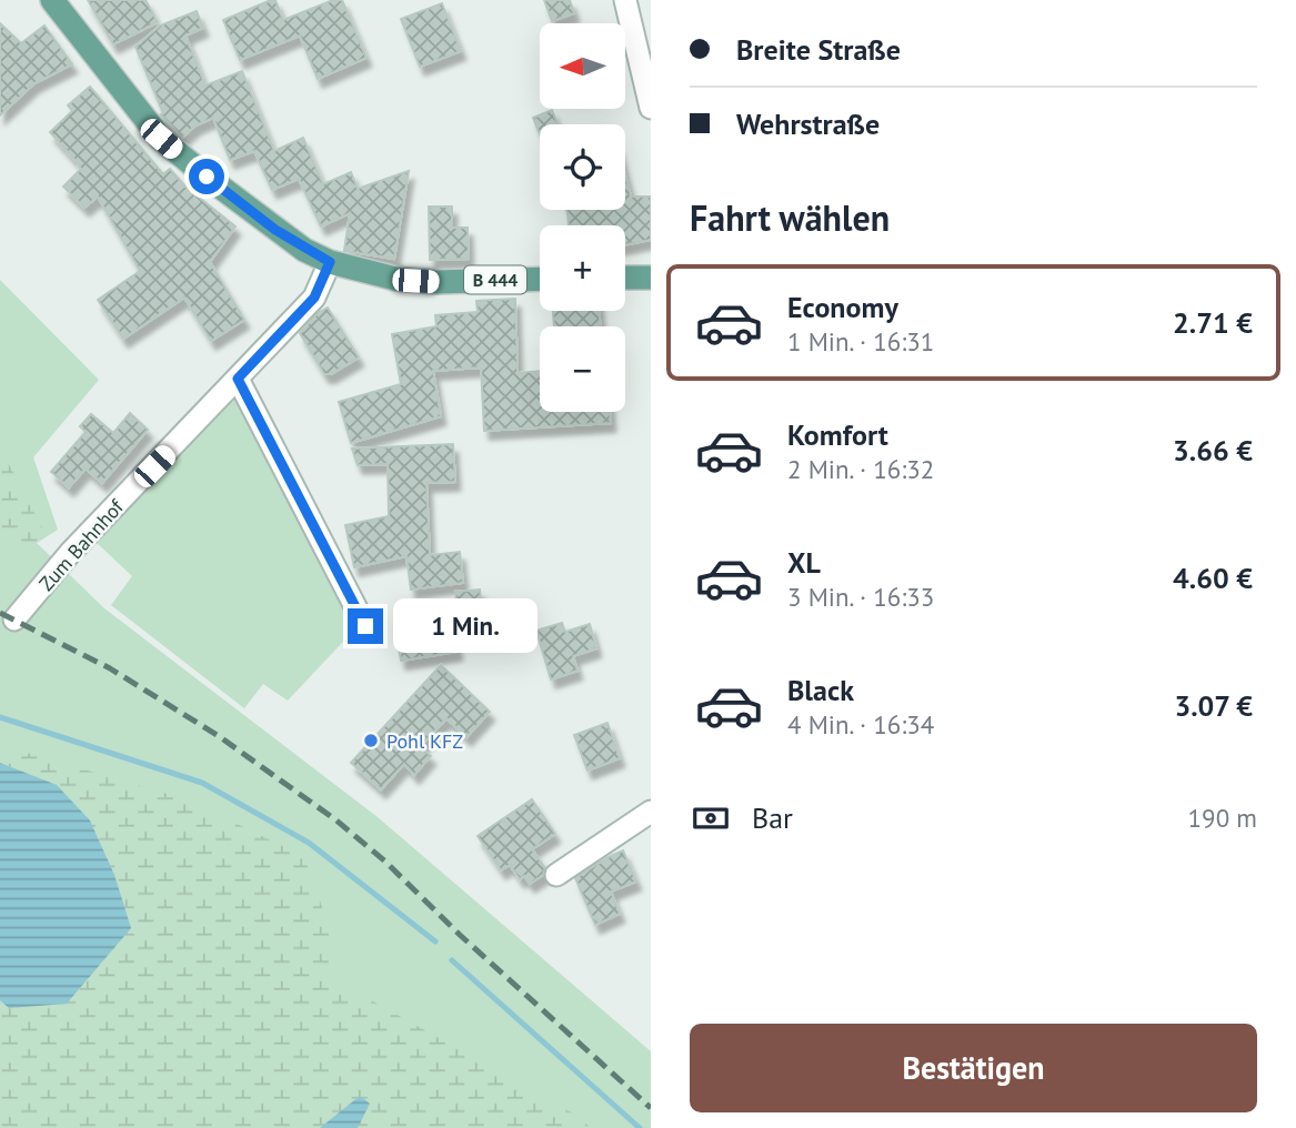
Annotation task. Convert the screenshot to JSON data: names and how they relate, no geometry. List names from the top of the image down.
{
  "streets": {
    "main road": ["B 444"],
    "street": ["Zum Bahnhof"]
  },
  "crossings": [
    ["B 444", "Zum Bahnhof"]
  ],
  "places": ["Pohl KFZ"],
  "north": "left",
  "page": {
    "banner": ["Breite Straße", "Wehrstraße"],
    "map_buttons": ["+", "−"],
    "heading": "Fahrt wählen",
    "list": [
      {
        "name": "Economy",
        "note": "1 Min. · 16:31",
        "value": "2.71 €"
      },
      {
        "name": "Komfort",
        "note": "2 Min. · 16:32",
        "value": "3.66 €"
      },
      {
        "name": "XL",
        "note": "3 Min. · 16:33",
        "value": "4.60 €"
      },
      {
        "name": "Black",
        "note": "4 Min. · 16:34",
        "value": "3.07 €"
      }
    ],
    "bubble": "1 Min.",
    "pay": ["Bar", "190 m"],
    "buttons": "Bestätigen"
  }
}
